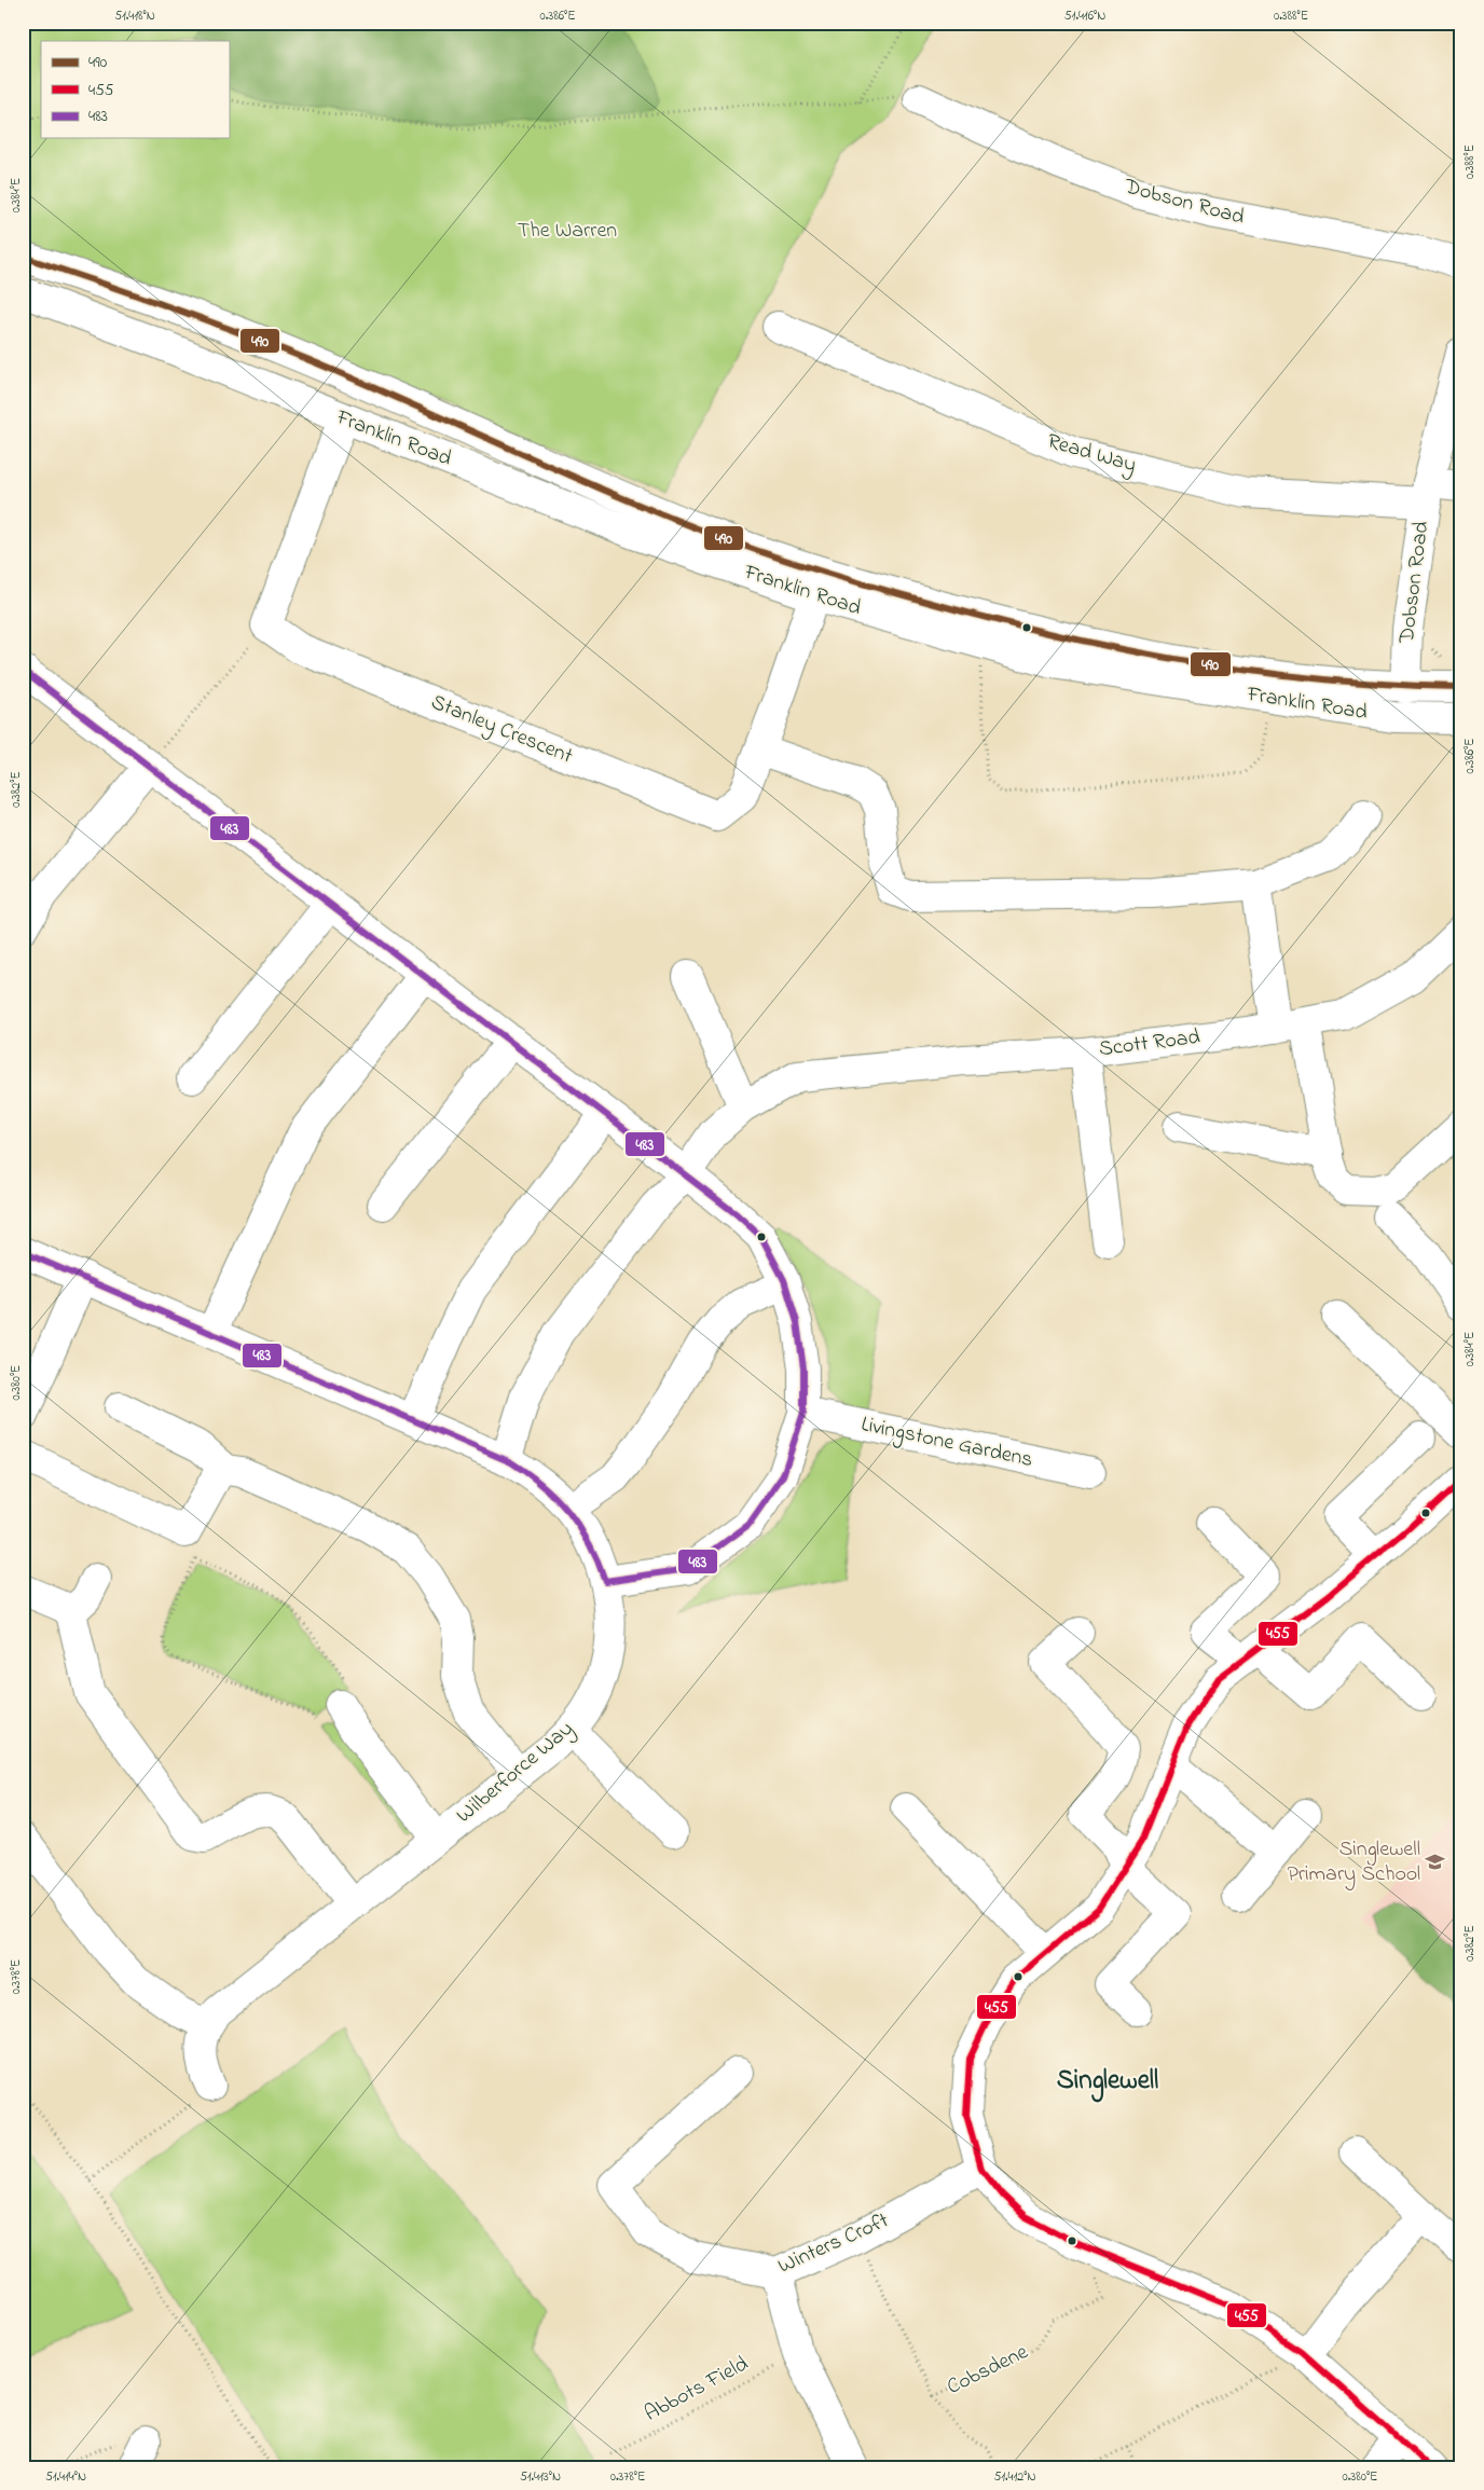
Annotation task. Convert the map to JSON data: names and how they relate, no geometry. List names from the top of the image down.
{
  "streets": {
    "street": [
      "Dobson Road",
      "Franklin Road",
      "Read Way",
      "Stanley Crescent",
      "Scott Road",
      "Livingstone Gardens",
      "Wilberforce Way",
      "Winters Croft"
    ],
    "path": ["Cobsdene", "Abbots Field"]
  },
  "crossings": [
    ["Dobson Road", "Read Way"],
    ["Franklin Road", "Stanley Crescent"],
    ["Scott Road", "Wilberforce Way"],
    ["Winters Croft", "Cobsdene"]
  ],
  "districts": ["Singlewell"],
  "parks": ["The Warren"],
  "places": {
    "school or university": ["Singlewell Primary School"]
  },
  "lines": ["transit line 490", "transit line 483", "transit line 455"],
  "legend": ["490", "455", "483"],
  "coordinates": [
    "51.418°N",
    "0.386°E",
    "51.416°N",
    "0.388°E",
    "0.384°E",
    "0.382°E",
    "0.380°E",
    "0.378°E",
    "51.414°N",
    "51.413°N",
    "51.412°N"
  ]
}
